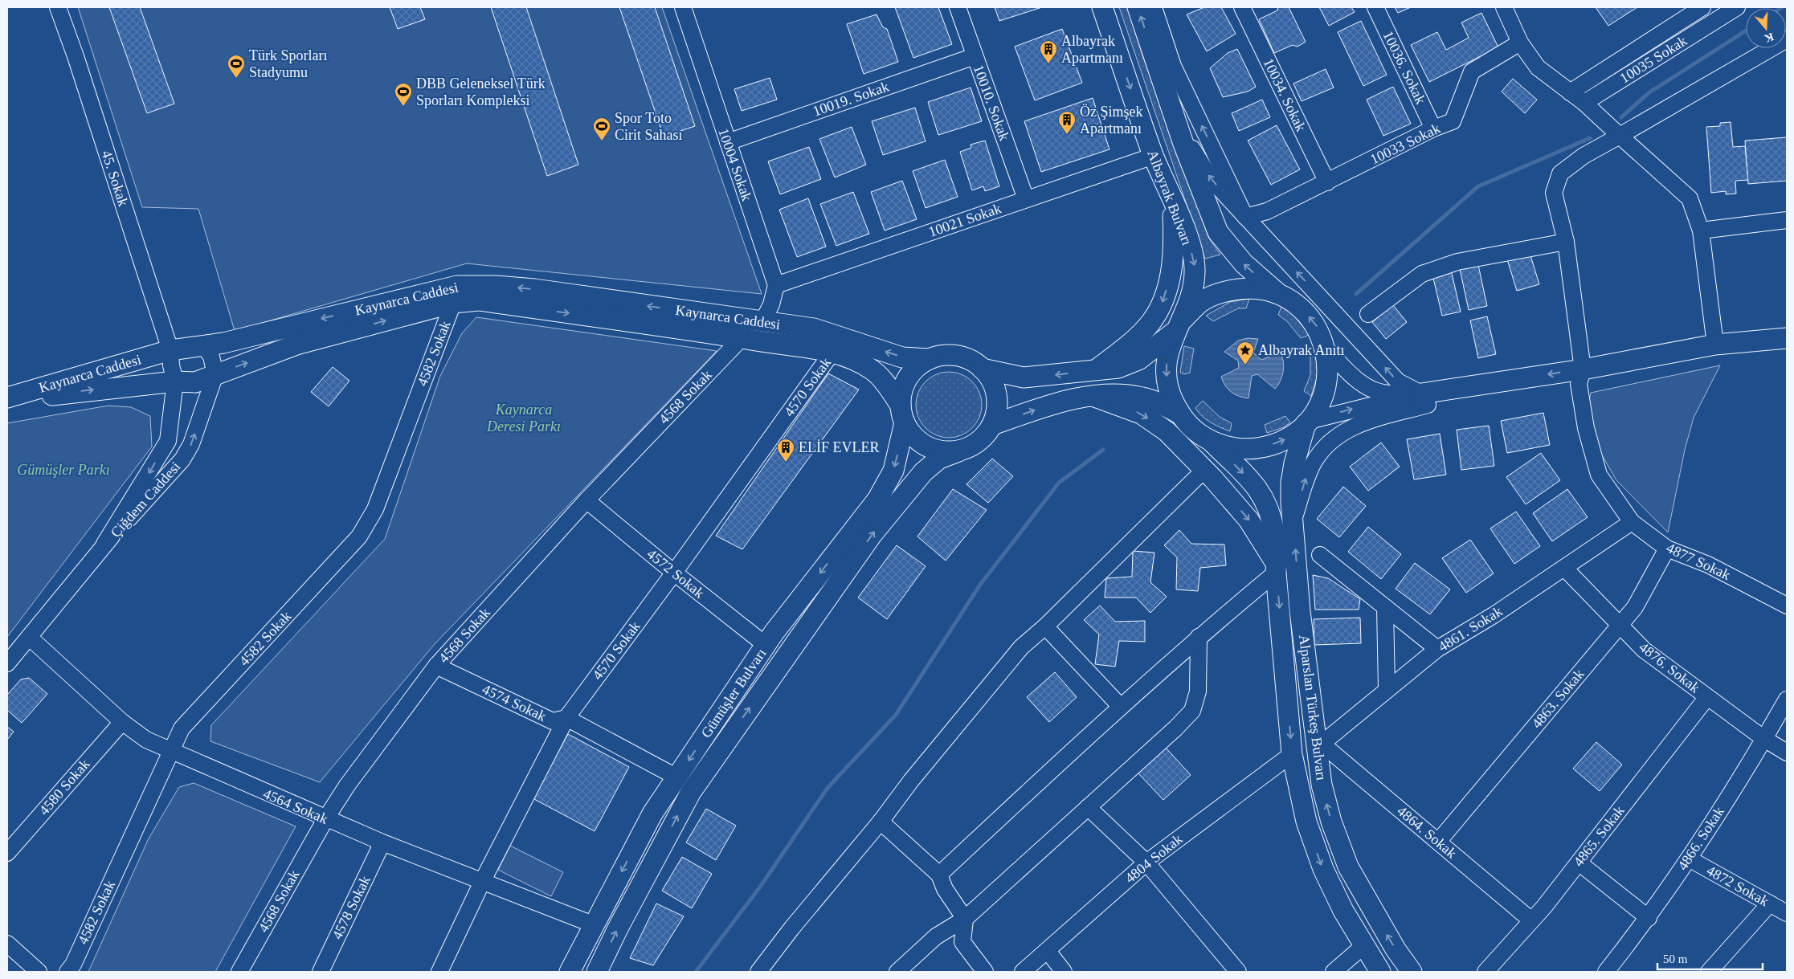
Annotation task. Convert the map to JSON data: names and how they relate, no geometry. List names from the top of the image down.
{
  "streets": {
    "main road": [
      "Albayrak Bulvarı",
      "Kaynarca Caddesi",
      "Gümüşler Bulvarı",
      "Alparslan Türkeş Bulvarı"
    ],
    "street": [
      "10035 Sokak",
      "10036. Sokak",
      "10034. Sokak",
      "10019. Sokak",
      "10010. Sokak",
      "10033 Sokak",
      "10004 Sokak",
      "45. Sokak",
      "10021 Sokak",
      "4582 Sokak",
      "4570 Sokak",
      "4568 Sokak",
      "Çiğdem Caddesi",
      "4877 Sokak",
      "4572 Sokak",
      "4861. Sokak",
      "4876. Sokak",
      "4863. Sokak",
      "4574 Sokak",
      "4580 Sokak",
      "4564 Sokak",
      "4864. Sokak",
      "4865. Sokak",
      "4866. Sokak",
      "4804 Sokak",
      "4872 Sokak",
      "4578 Sokak"
    ]
  },
  "crossings": [
    ["10036. Sokak", "10033 Sokak"],
    ["10034. Sokak", "10033 Sokak"],
    ["10019. Sokak", "10010. Sokak"],
    ["10019. Sokak", "10004 Sokak"],
    ["10010. Sokak", "10021 Sokak"],
    ["10004 Sokak", "10021 Sokak"],
    ["45. Sokak", "Kaynarca Caddesi"],
    ["45. Sokak", "Çiğdem Caddesi"],
    ["Albayrak Bulvarı", "10021 Sokak"],
    ["Albayrak Bulvarı", "Kaynarca Caddesi"],
    ["Kaynarca Caddesi", "4582 Sokak"],
    ["Kaynarca Caddesi", "4570 Sokak"],
    ["Kaynarca Caddesi", "4568 Sokak"],
    ["Kaynarca Caddesi", "Çiğdem Caddesi"],
    ["Kaynarca Caddesi", "Gümüşler Bulvarı"],
    ["4582 Sokak", "4564 Sokak"],
    ["4570 Sokak", "4572 Sokak"],
    ["4570 Sokak", "4574 Sokak"],
    ["4570 Sokak", "4564 Sokak"],
    ["4568 Sokak", "4572 Sokak"],
    ["4568 Sokak", "4574 Sokak"],
    ["4568 Sokak", "4564 Sokak"],
    ["4877 Sokak", "4861. Sokak"],
    ["4877 Sokak", "4863. Sokak"],
    ["4572 Sokak", "Gümüşler Bulvarı"],
    ["4861. Sokak", "4876. Sokak"],
    ["4861. Sokak", "Alparslan Türkeş Bulvarı"],
    ["4861. Sokak", "4864. Sokak"],
    ["4876. Sokak", "4863. Sokak"],
    ["4876. Sokak", "4865. Sokak"],
    ["4876. Sokak", "4866. Sokak"],
    ["Gümüşler Bulvarı", "4574 Sokak"],
    ["Gümüşler Bulvarı", "4564 Sokak"],
    ["4863. Sokak", "4864. Sokak"],
    ["Alparslan Türkeş Bulvarı", "4864. Sokak"],
    ["Alparslan Türkeş Bulvarı", "4804 Sokak"],
    ["4580 Sokak", "4564 Sokak"],
    ["4564 Sokak", "4578 Sokak"],
    ["4864. Sokak", "4865. Sokak"],
    ["4866. Sokak", "4872 Sokak"]
  ],
  "parks": ["Kaynarca Deresi Parkı", "Gümüşler Parkı"],
  "places": {
    "building": ["Albayrak Apartmanı", "Öz Şimşek Apartmanı", "ELİF EVLER"],
    "sports": ["Türk Sporları Stadyumu", "DBB Geleneksel Türk Sporları Kompleksi", "Spor Toto Cirit Sahası"],
    "place": ["Albayrak Anıtı"]
  },
  "scale_bar": "50 m",
  "north": "bottom"
}
